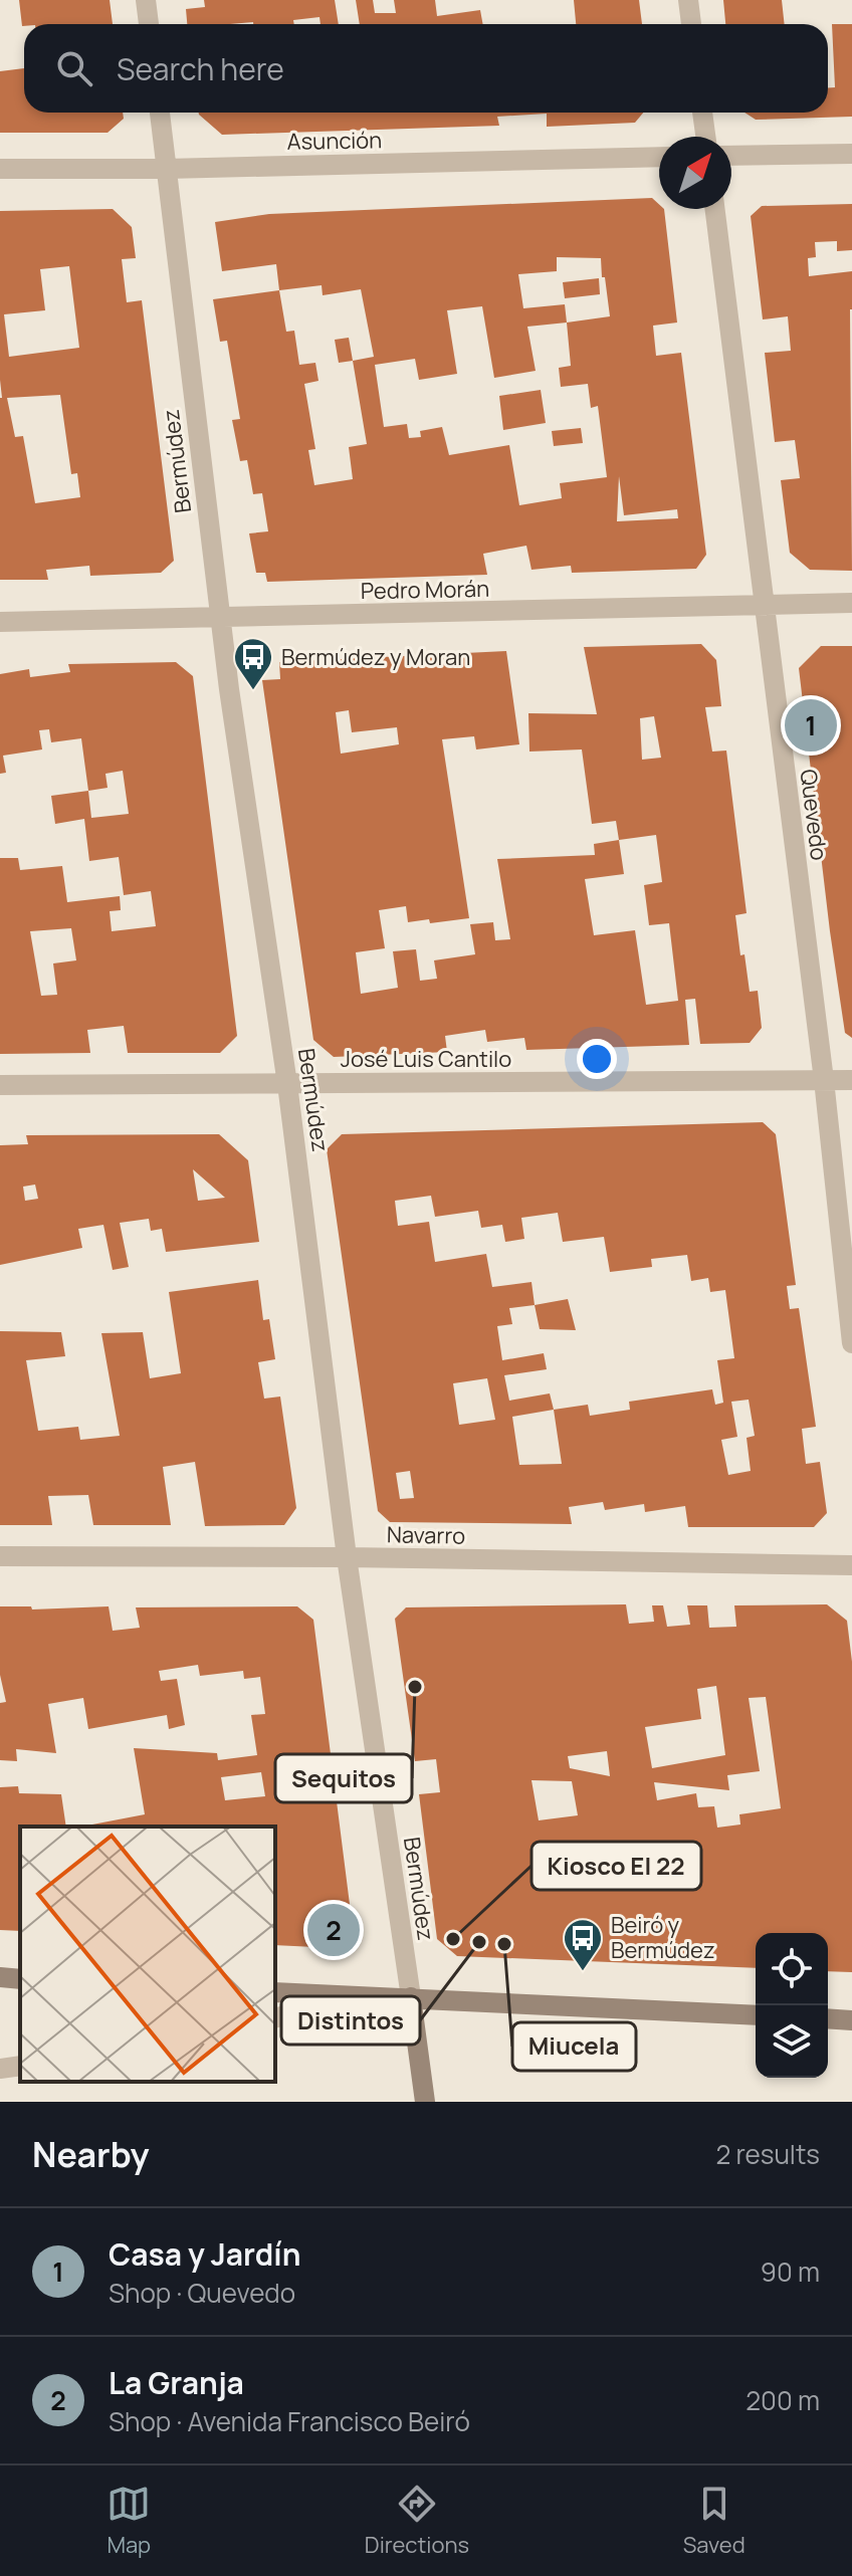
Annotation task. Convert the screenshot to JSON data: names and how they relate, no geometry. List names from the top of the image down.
{
  "streets": {
    "main road": ["Bermúdez"],
    "street": [
      "Asunción",
      "Pedro Morán",
      "Quevedo",
      "José Luis Cantilo",
      "Navarro"
    ]
  },
  "crossings": [
    ["Asunción", "Bermúdez"],
    ["Bermúdez", "Pedro Morán"],
    ["Bermúdez", "José Luis Cantilo"],
    ["Bermúdez", "Navarro"],
    ["Pedro Morán", "Quevedo"],
    ["Quevedo", "José Luis Cantilo"]
  ],
  "places": {
    "bus stop": ["Bermúdez y Moran", "Beiró y Bermúdez"],
    "other": [
      "Sequitos",
      "Kiosco El 22",
      "Distintos",
      "Miucela"
    ]
  },
  "north": "top right",
  "page": {
    "search": "Search here",
    "pins": ["1", "2"],
    "heading": ["Nearby", "2 results"],
    "list": [
      {
        "mark": "1",
        "name": "Casa y Jardín",
        "note": "Shop · Quevedo",
        "value": "90 m"
      },
      {
        "mark": "2",
        "name": "La Granja",
        "note": "Shop · Avenida Francisco Beiró",
        "value": "200 m"
      }
    ],
    "nav": ["Map", "Directions", "Saved"]
  }
}
